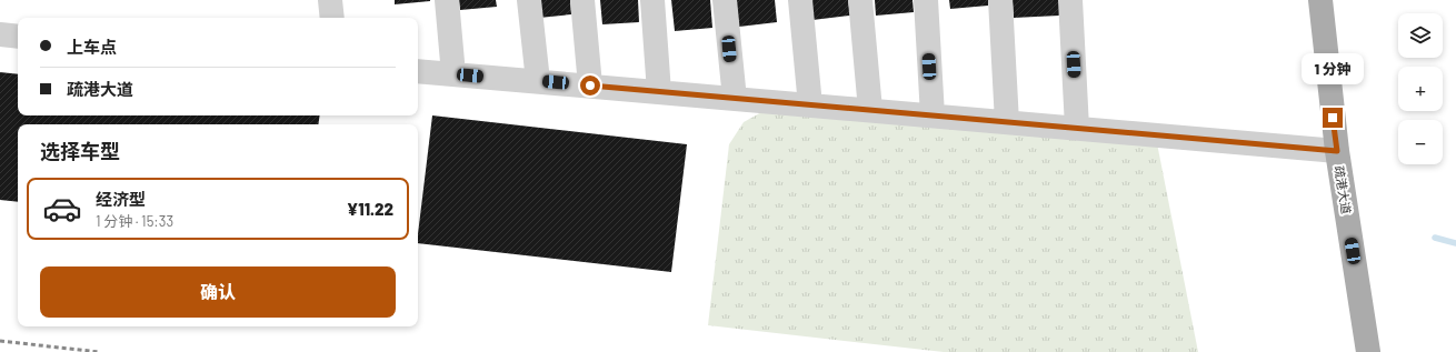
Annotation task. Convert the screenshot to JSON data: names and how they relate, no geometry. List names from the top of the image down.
{
  "streets": {
    "main road": ["疏港大道"]
  },
  "page": {
    "map_buttons": ["+", "−"],
    "banner": ["上车点", "疏港大道"],
    "bubble": "1 分钟",
    "heading": "选择车型",
    "list": [
      {
        "name": "经济型",
        "note": "1 分钟 · 15:33",
        "value": "¥11.22"
      }
    ],
    "buttons": "确认"
  }
}
